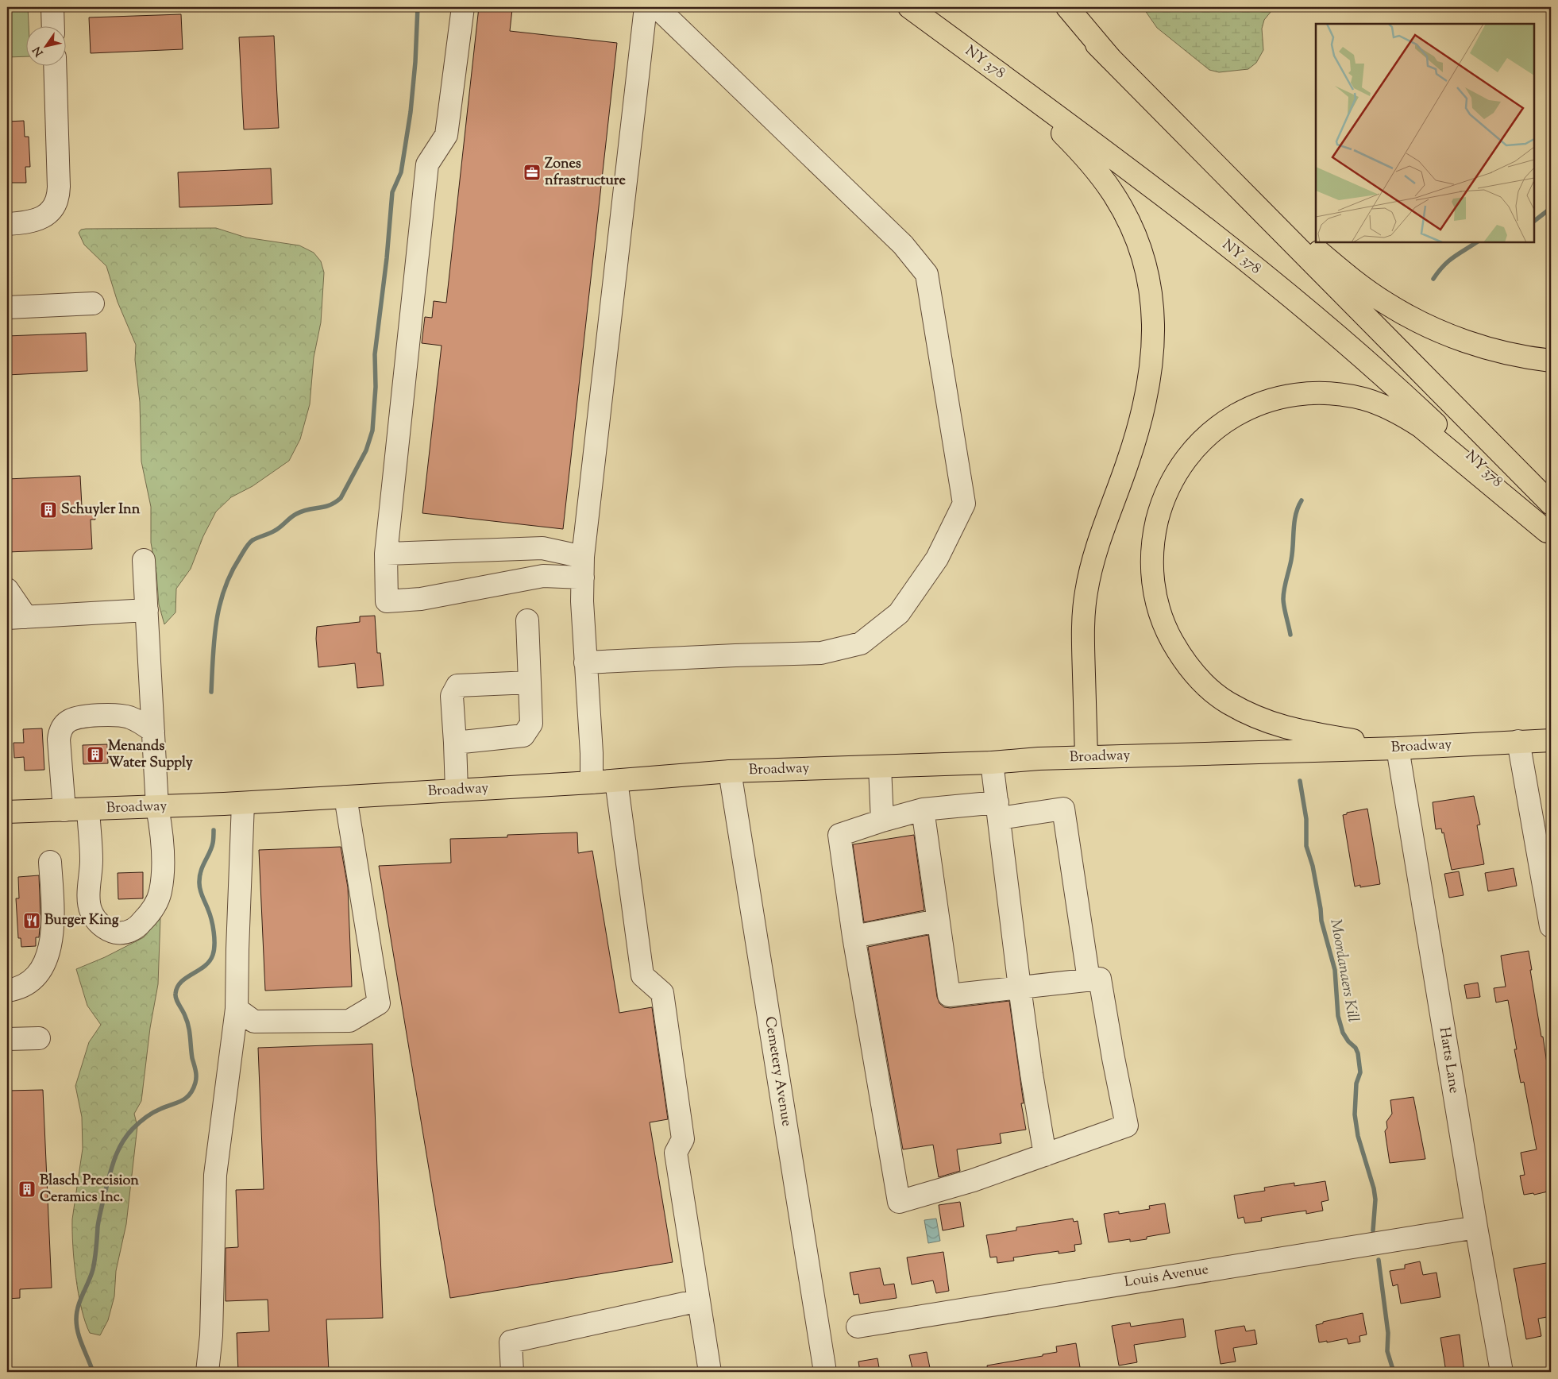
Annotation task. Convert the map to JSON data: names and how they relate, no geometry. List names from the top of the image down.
{
  "streets": {
    "main road": ["NY 378", "Broadway"],
    "street": ["Harts Lane", "Cemetery Avenue", "Louis Avenue"]
  },
  "crossings": [
    ["Broadway", "Harts Lane"],
    ["Broadway", "Cemetery Avenue"],
    ["Harts Lane", "Louis Avenue"]
  ],
  "water": ["Moordanaers Kill"],
  "places": {
    "office": ["Zones nfrastructure"],
    "building": ["Schuyler Inn", "Menands Water Supply", "Blasch Precision Ceramics Inc."],
    "restaurant": ["Burger King"]
  },
  "north": "bottom left"
}
